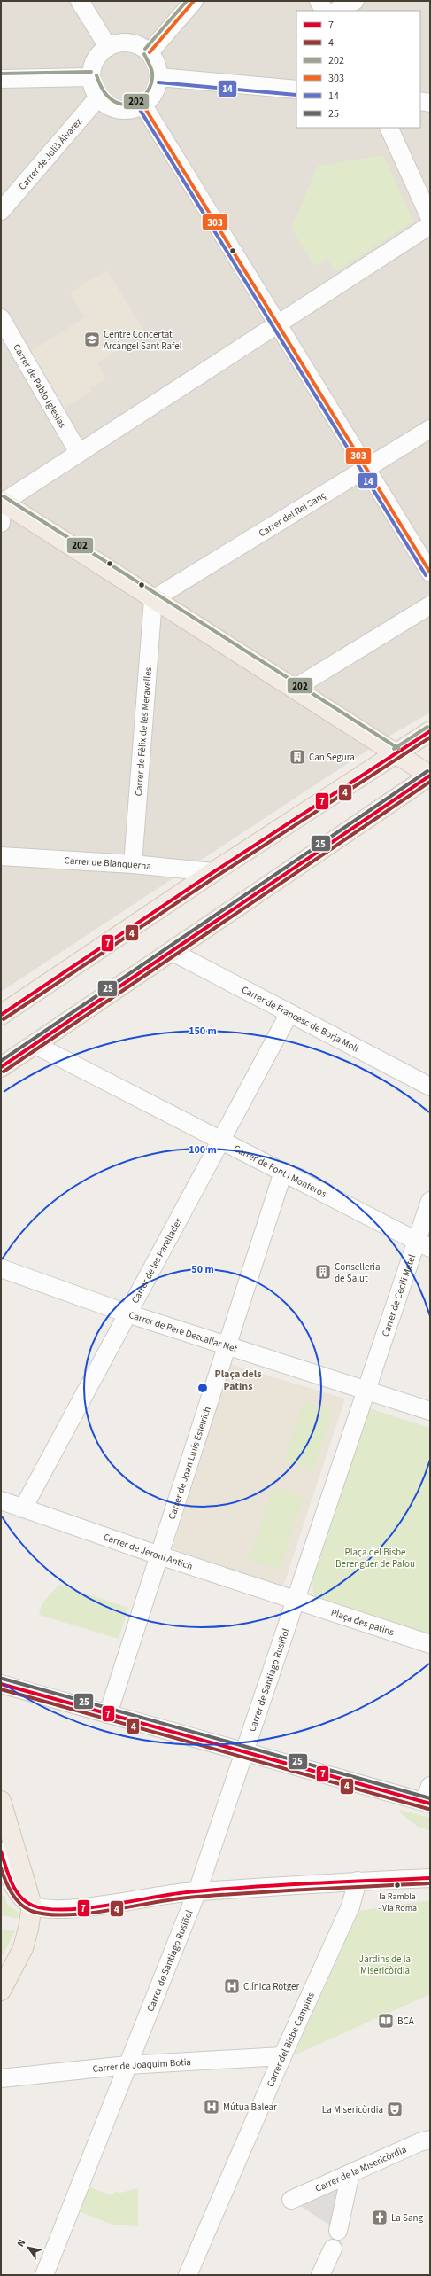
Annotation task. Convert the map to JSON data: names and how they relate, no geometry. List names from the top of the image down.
{
  "streets": {
    "street": [
      "Carrer de Julià Álvarez",
      "Carrer de Pablo Iglesias",
      "Carrer del Rei Sanç",
      "Carrer de Fèlix de les Meravelles",
      "Carrer de Blanquerna",
      "Carrer de Francesc de Borja Moll",
      "Carrer de Font i Monteros",
      "Carrer de les Parellades",
      "Carrer de Cecili Metel",
      "Carrer de Pere Dezcallar Net",
      "Carrer de Joan Lluís Estelrich",
      "Carrer de Jeroni Antich",
      "Plaça des patins",
      "Carrer de Santiago Rusiñol",
      "Carrer del Bisbe Campins",
      "Carrer de Joaquim Botia",
      "Carrer de la Misericòrdia"
    ]
  },
  "crossings": [
    ["Carrer del Rei Sanç", "Carrer de Fèlix de les Meravelles"],
    ["Carrer de Fèlix de les Meravelles", "Carrer de Blanquerna"],
    ["Carrer de Francesc de Borja Moll", "Carrer de les Parellades"],
    ["Carrer de Font i Monteros", "Carrer de les Parellades"],
    ["Carrer de Font i Monteros", "Carrer de Cecili Metel"],
    ["Carrer de Font i Monteros", "Carrer de Joan Lluís Estelrich"],
    ["Carrer de les Parellades", "Carrer de Pere Dezcallar Net"],
    ["Carrer de les Parellades", "Carrer de Jeroni Antich"],
    ["Carrer de Cecili Metel", "Carrer de Pere Dezcallar Net"],
    ["Carrer de Pere Dezcallar Net", "Carrer de Joan Lluís Estelrich"],
    ["Carrer de Joan Lluís Estelrich", "Carrer de Jeroni Antich"],
    ["Carrer de Jeroni Antich", "Plaça des patins"],
    ["Carrer de Jeroni Antich", "Carrer de Santiago Rusiñol"],
    ["Plaça des patins", "Carrer de Santiago Rusiñol"],
    ["Carrer de Santiago Rusiñol", "Carrer de Joaquim Botia"],
    ["Carrer del Bisbe Campins", "Carrer de Joaquim Botia"]
  ],
  "districts": ["Plaça dels Patins"],
  "parks": ["Plaça del Bisbe Berenguer de Palou", "Jardins de la Misericòrdia"],
  "places": {
    "school or university": ["Centre Concertat Arcàngel Sant Rafel"],
    "building": ["Can Segura", "Conselleria de Salut"],
    "other": ["la Rambla - Via Roma"],
    "hospital": ["Clínica Rotger", "Mútua Balear"],
    "library": ["BCA"],
    "theatre": ["La Misericòrdia"],
    "church": ["La Sang"]
  },
  "lines": [
    "transit line 202",
    "transit line 303",
    "transit line 14",
    "transit line 7",
    "transit line 4",
    "transit line 25"
  ],
  "legend": [
    "7",
    "4",
    "202",
    "303",
    "14",
    "25"
  ],
  "north": "top left",
  "rings": ["150 m", "100 m", "50 m"]
}
